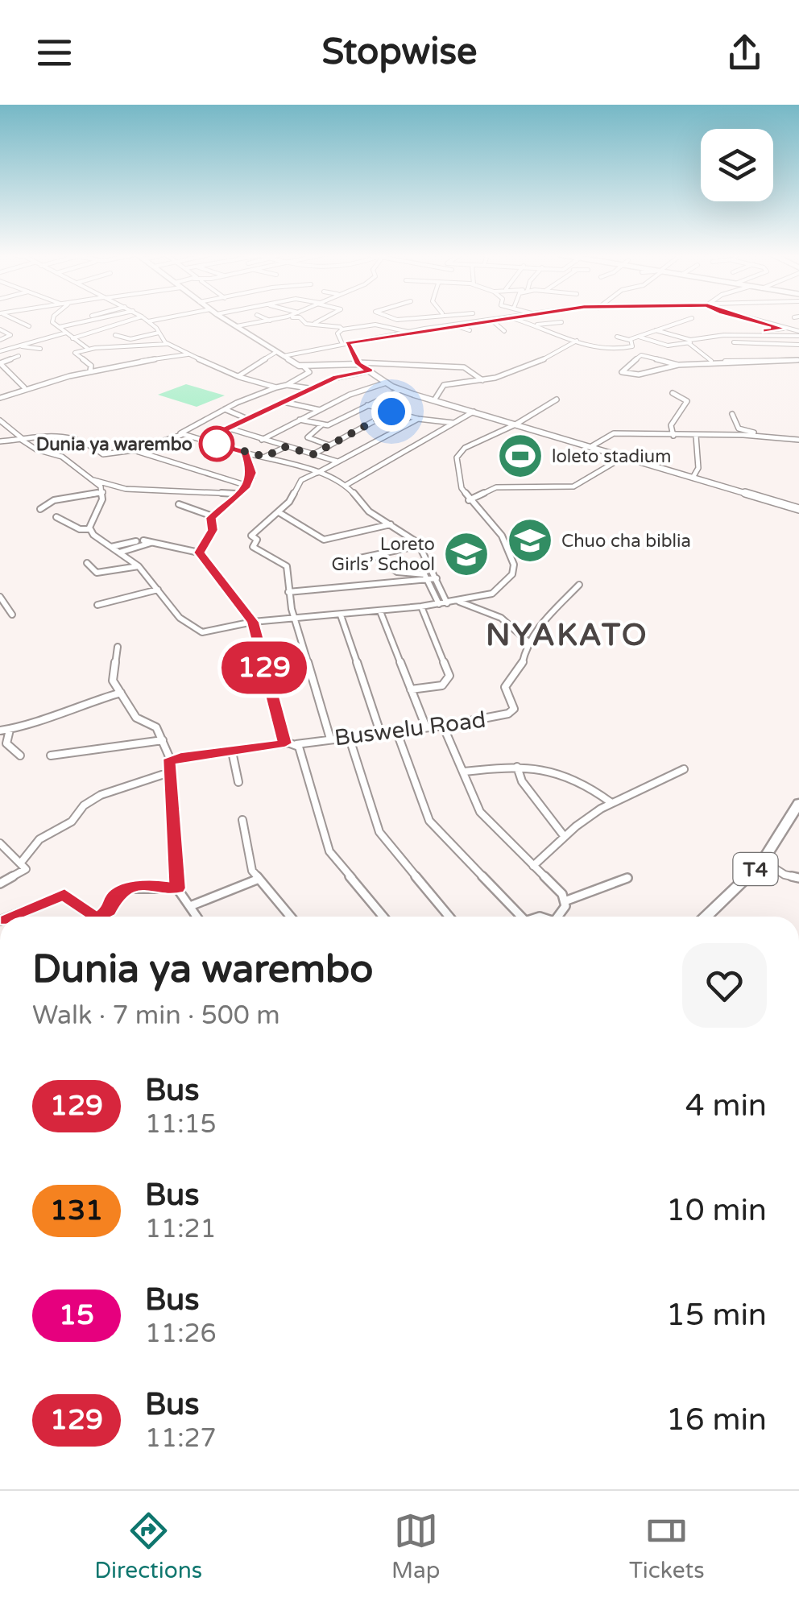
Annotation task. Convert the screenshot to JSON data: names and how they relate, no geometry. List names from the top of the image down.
{
  "streets": {
    "highway": ["T4"],
    "street": ["Buswelu Road"]
  },
  "districts": ["NYAKATO"],
  "places": {
    "other": ["Dunia ya warembo"],
    "sports": ["loleto stadium"],
    "school or university": ["Chuo cha biblia", "Loreto Girls’ School"]
  },
  "lines": ["bus line 129"],
  "page": {
    "header": "Stopwise",
    "on_map": "129",
    "heading": ["Dunia ya warembo", "Walk · 7 min · 500 m"],
    "list": [
      {
        "mark": "129",
        "name": "Bus",
        "note": "11:15",
        "value": "4 min"
      },
      {
        "mark": "131",
        "name": "Bus",
        "note": "11:21",
        "value": "10 min"
      },
      {
        "mark": "15",
        "name": "Bus",
        "note": "11:26",
        "value": "15 min"
      },
      {
        "mark": "129",
        "name": "Bus",
        "note": "11:27",
        "value": "16 min"
      }
    ],
    "tabs": ["Directions", "Map", "Tickets"]
  }
}
